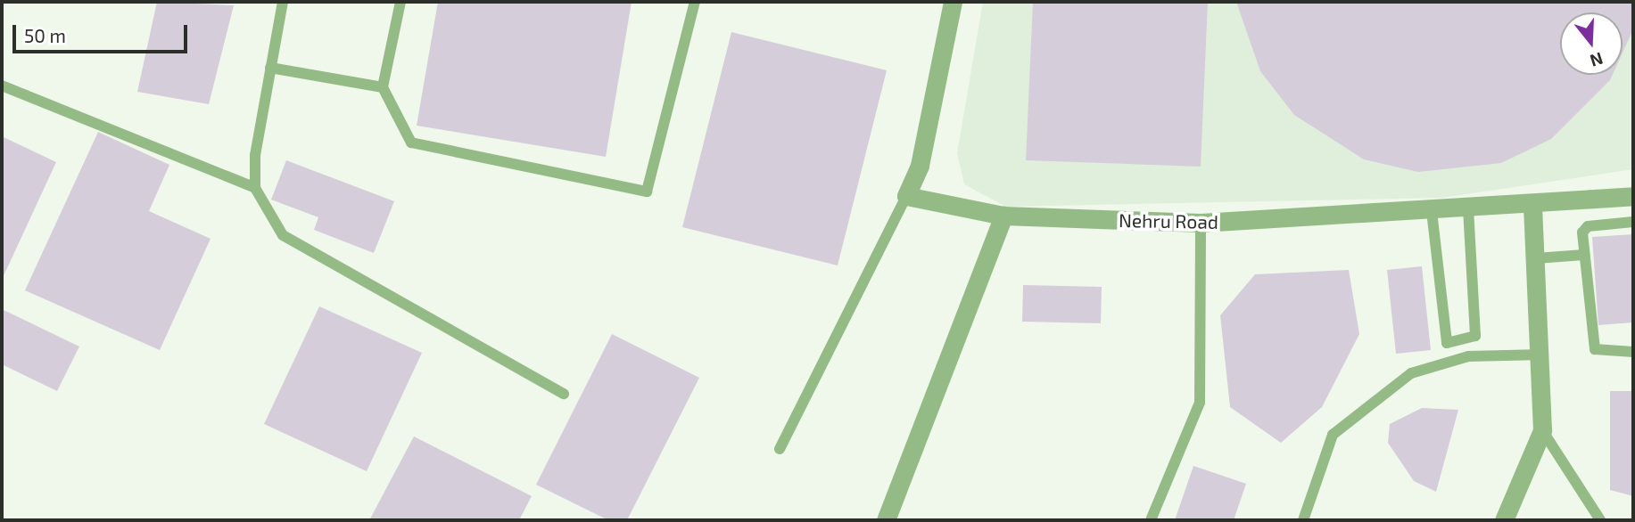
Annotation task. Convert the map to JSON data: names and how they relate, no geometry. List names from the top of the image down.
{
  "streets": {
    "street": ["Nehru Road"]
  },
  "scale_bar": "50 m",
  "north": "bottom"
}
